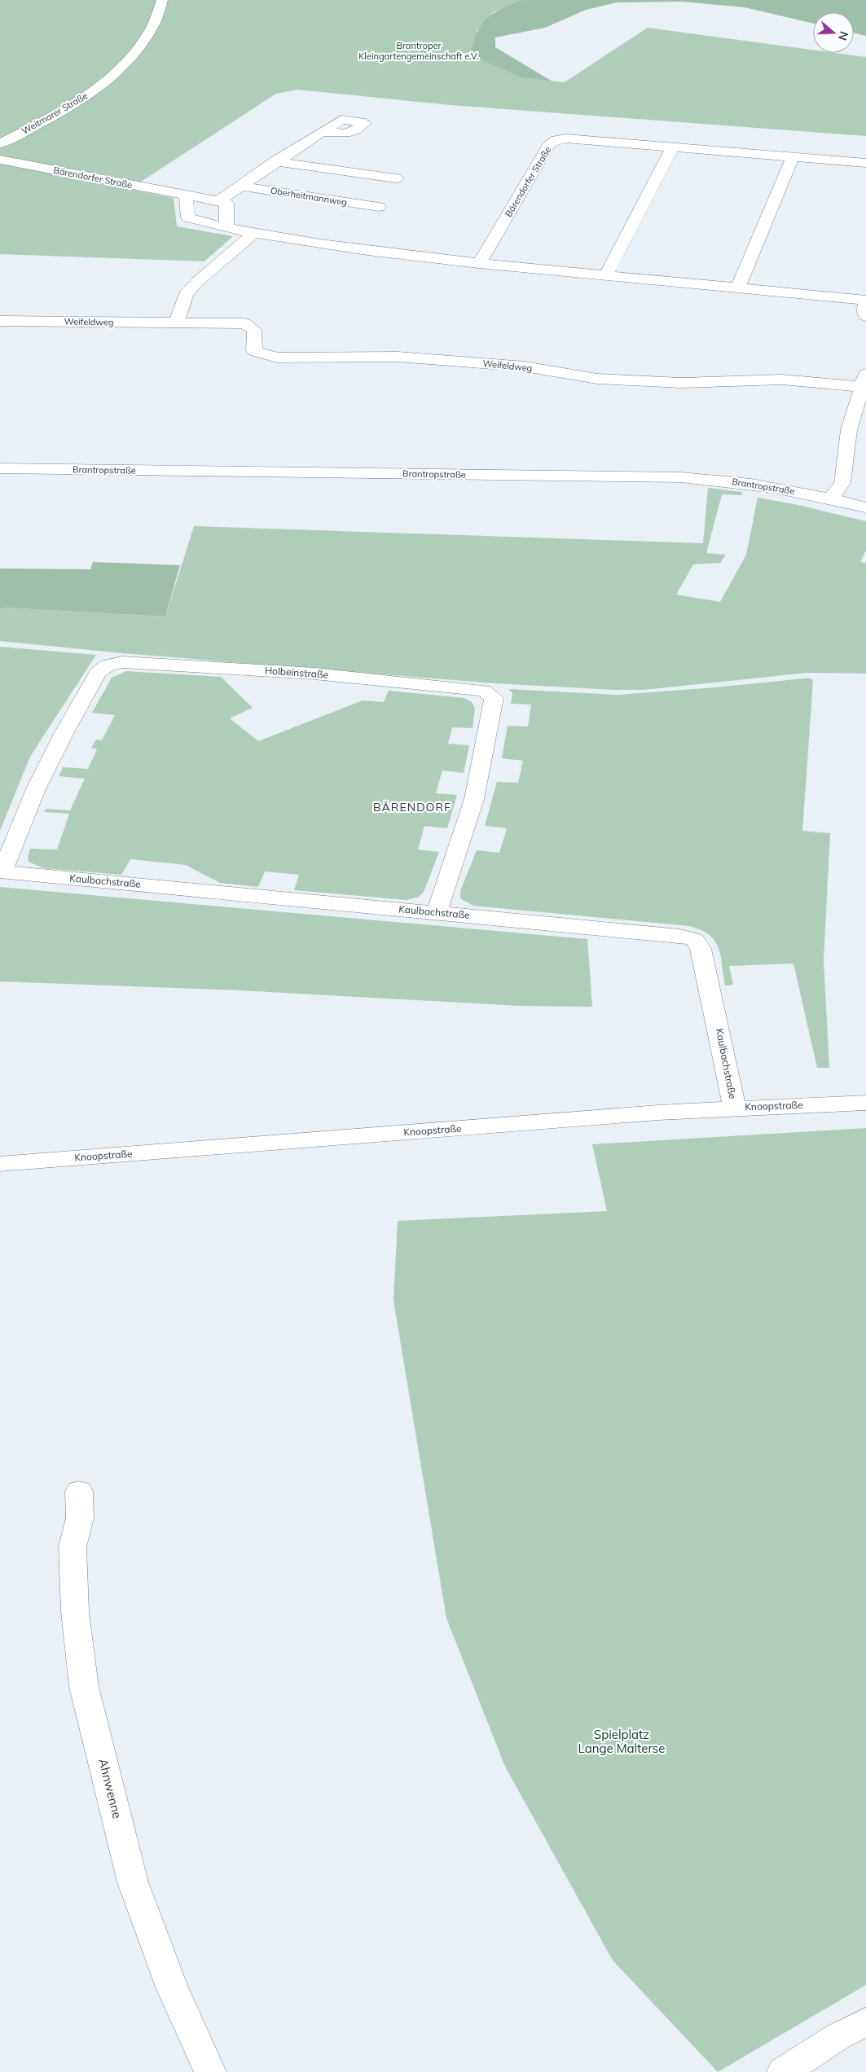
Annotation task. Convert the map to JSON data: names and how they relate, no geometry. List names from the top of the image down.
{
  "streets": {
    "street": [
      "Weitmarer Straße",
      "Bärendorfer Straße",
      "Oberheitmannweg",
      "Weifeldweg",
      "Brantropstraße",
      "Holbeinstraße",
      "Kaulbachstraße",
      "Knoopstraße",
      "Ahnwenne"
    ]
  },
  "crossings": [
    ["Holbeinstraße", "Kaulbachstraße"],
    ["Kaulbachstraße", "Knoopstraße"]
  ],
  "districts": ["BÄRENDORF"],
  "parks": ["Brantroper Kleingartengemeinschaft e.V.", "Spielplatz Lange Malterse"],
  "north": "right"
}
